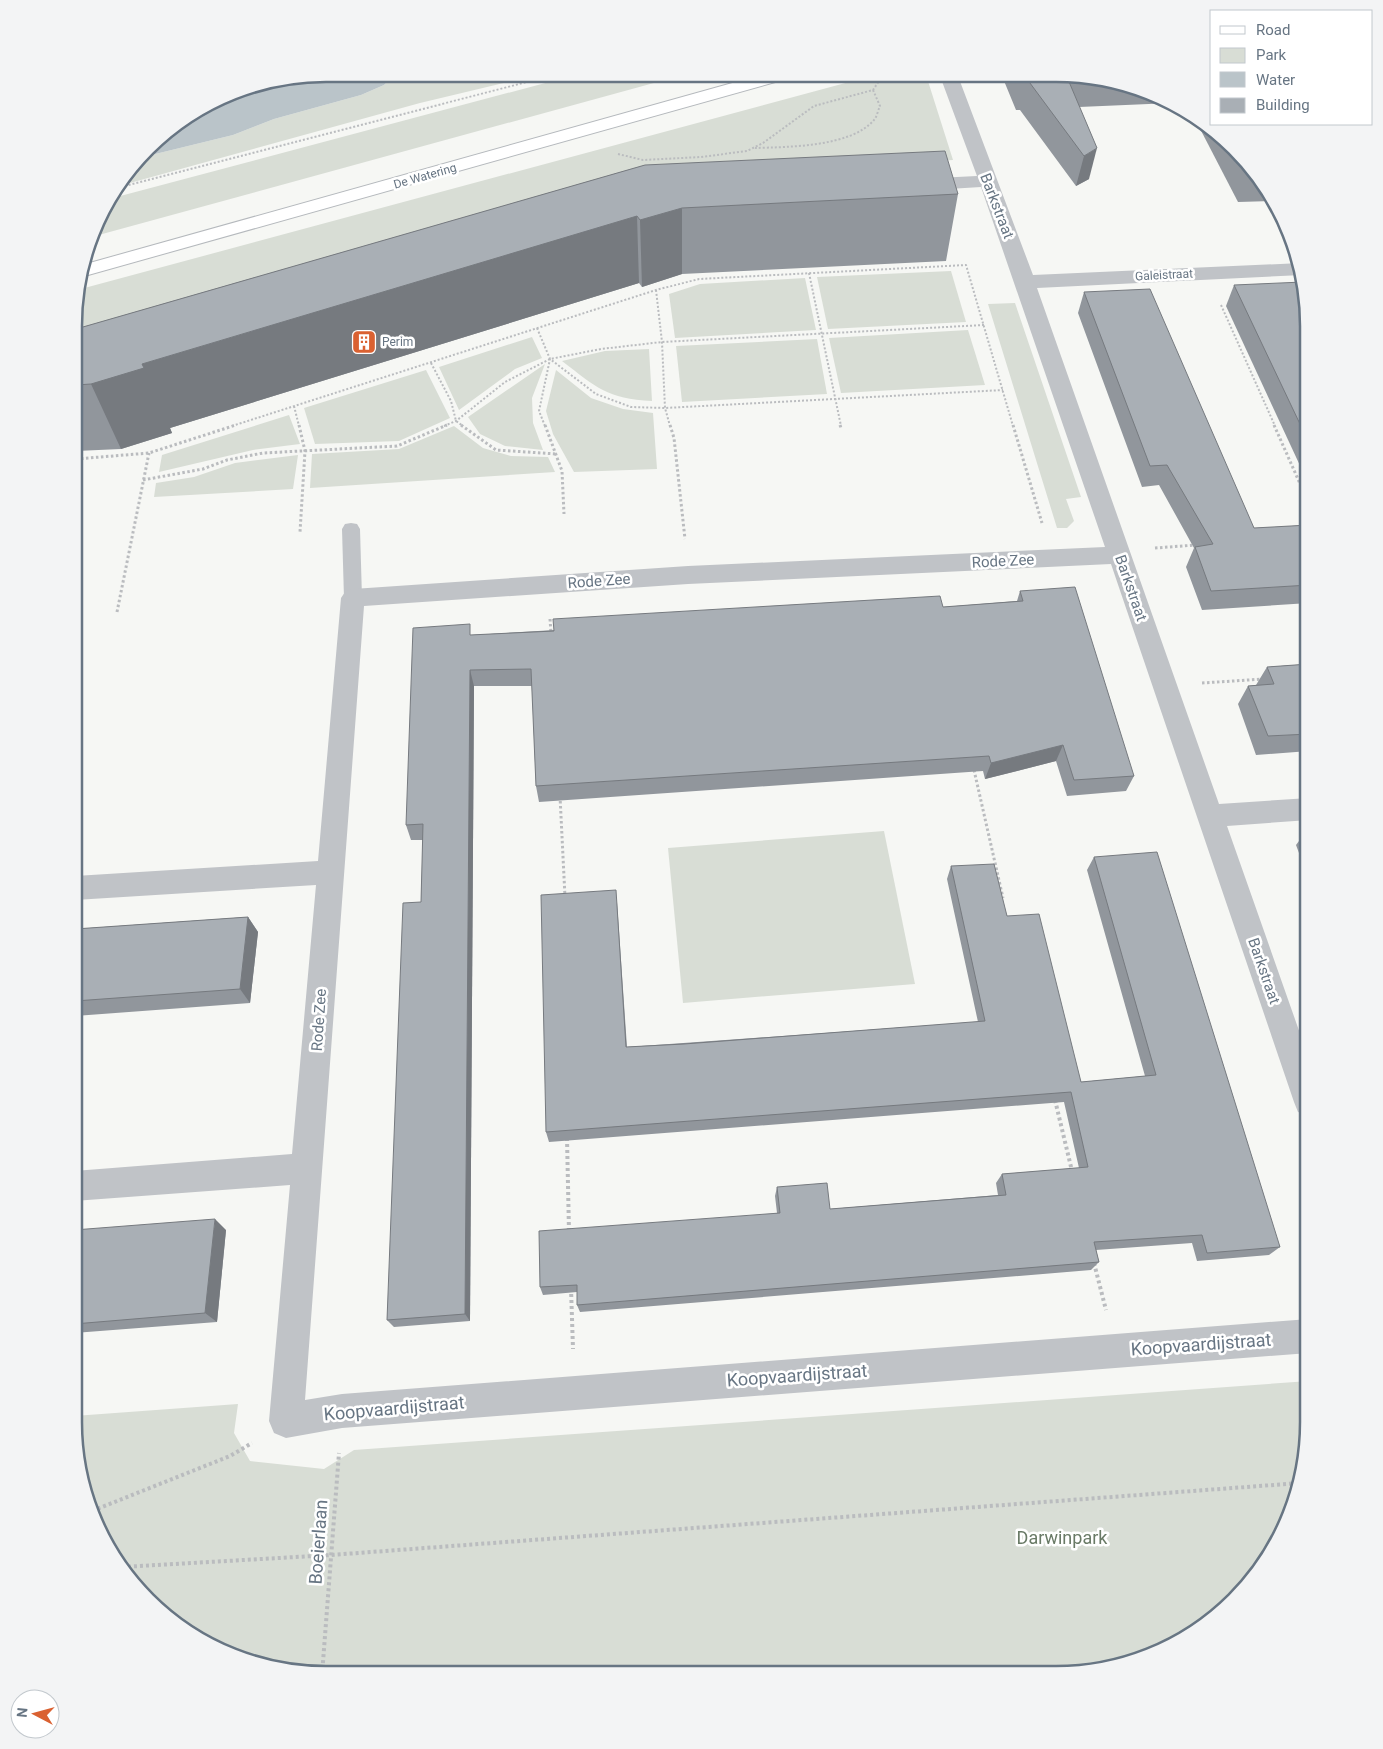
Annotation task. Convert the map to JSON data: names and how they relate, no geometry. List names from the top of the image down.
{
  "streets": {
    "main road": ["De Watering"],
    "street": [
      "Barkstraat",
      "Galeistraat",
      "Rode Zee",
      "Koopvaardijstraat"
    ],
    "path": ["Boeierlaan"]
  },
  "crossings": [
    ["Barkstraat", "Galeistraat"],
    ["Barkstraat", "Rode Zee"],
    ["Rode Zee", "Koopvaardijstraat"],
    ["Koopvaardijstraat", "Boeierlaan"]
  ],
  "parks": ["Darwinpark"],
  "places": {
    "building": ["Perim"]
  },
  "legend": [
    "Road",
    "Park",
    "Water",
    "Building"
  ],
  "north": "left"
}
